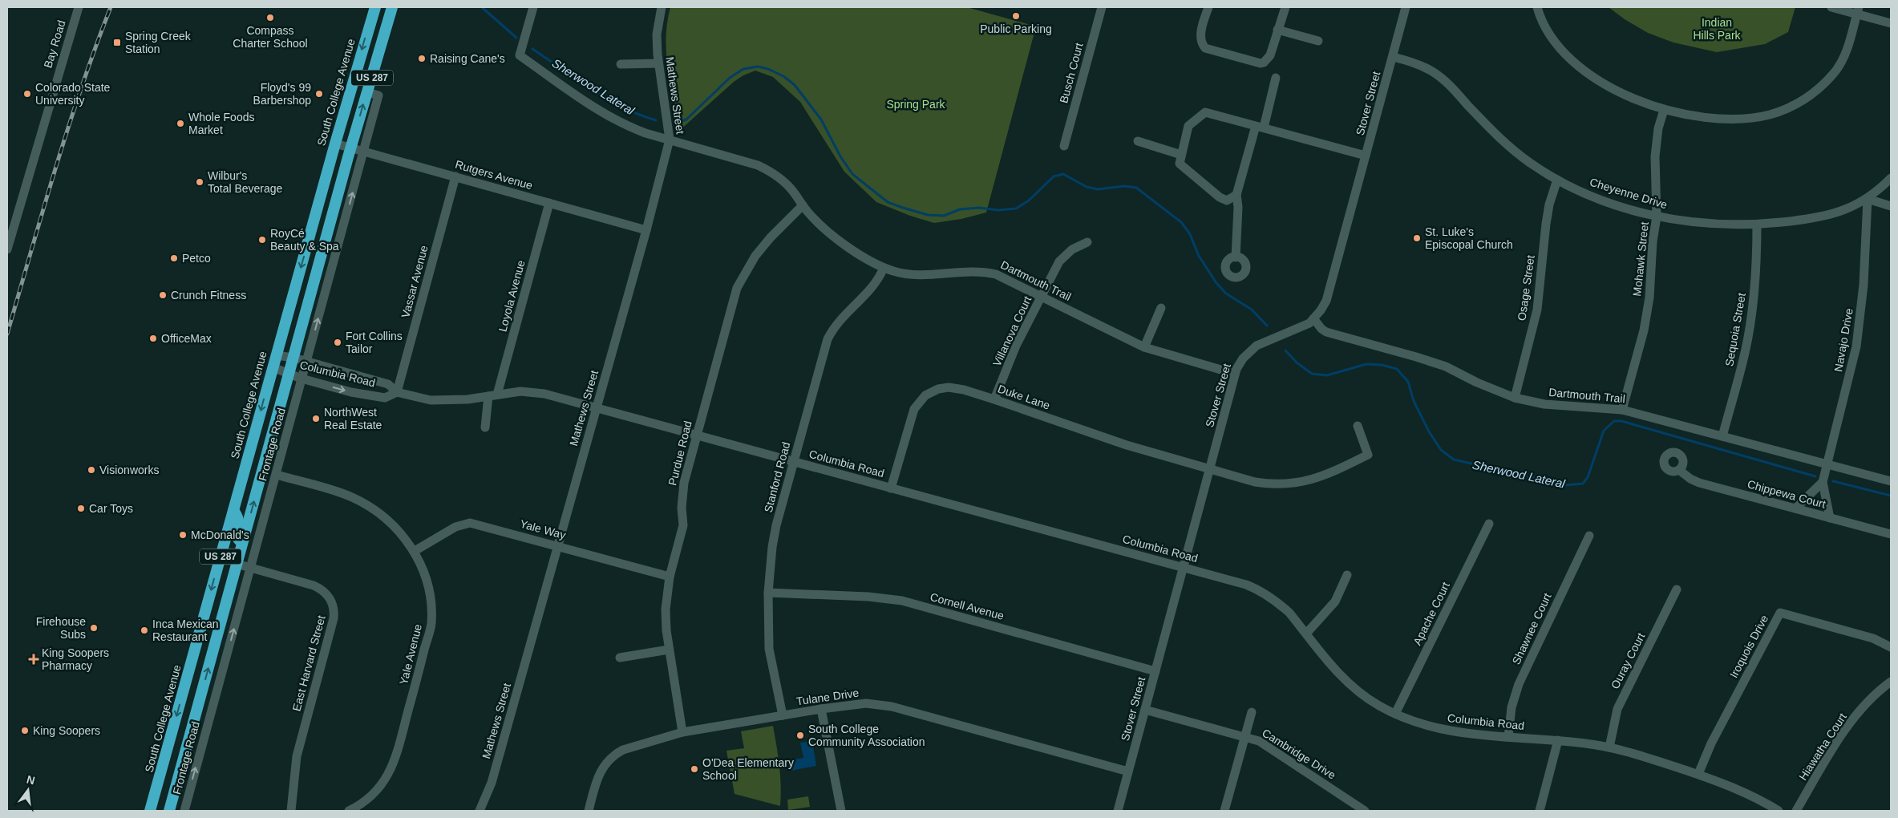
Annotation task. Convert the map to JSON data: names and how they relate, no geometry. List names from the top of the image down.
{
  "streets": {
    "highway": ["US 287", "South College Avenue"],
    "street": [
      "Bay Road",
      "Busch Court",
      "Mathews Street",
      "Stover Street",
      "Rutgers Avenue",
      "Cheyenne Drive",
      "Mohawk Street",
      "Dartmouth Trail",
      "Vassar Avenue",
      "Osage Street",
      "Loyola Avenue",
      "Sequoia Street",
      "Villanova Court",
      "Navajo Drive",
      "Columbia Road",
      "Duke Lane",
      "Frontage Road",
      "Purdue Road",
      "Stanford Road",
      "Chippewa Court",
      "Yale Way",
      "Cornell Avenue",
      "Apache Court",
      "Shawnee Court",
      "Iroquois Drive",
      "Yale Avenue",
      "Ouray Court",
      "East Harvard Street",
      "Tulane Drive",
      "Hiawatha Court",
      "Cambridge Drive"
    ]
  },
  "crossings": [
    ["US 287", "Rutgers Avenue"],
    ["US 287", "Columbia Road"],
    ["US 287", "Frontage Road"],
    ["US 287", "East Harvard Street"],
    ["South College Avenue", "Rutgers Avenue"],
    ["South College Avenue", "Columbia Road"],
    ["Mathews Street", "Rutgers Avenue"],
    ["Mathews Street", "Dartmouth Trail"],
    ["Mathews Street", "Columbia Road"],
    ["Mathews Street", "Yale Way"],
    ["Stover Street", "Cheyenne Drive"],
    ["Stover Street", "Dartmouth Trail"],
    ["Stover Street", "Columbia Road"],
    ["Stover Street", "Duke Lane"],
    ["Stover Street", "Cornell Avenue"],
    ["Stover Street", "Tulane Drive"],
    ["Stover Street", "Cambridge Drive"],
    ["Rutgers Avenue", "Vassar Avenue"],
    ["Rutgers Avenue", "Loyola Avenue"],
    ["Rutgers Avenue", "Frontage Road"],
    ["Cheyenne Drive", "Mohawk Street"],
    ["Cheyenne Drive", "Osage Street"],
    ["Cheyenne Drive", "Sequoia Street"],
    ["Cheyenne Drive", "Navajo Drive"],
    ["Mohawk Street", "Dartmouth Trail"],
    ["Dartmouth Trail", "Osage Street"],
    ["Dartmouth Trail", "Sequoia Street"],
    ["Dartmouth Trail", "Villanova Court"],
    ["Dartmouth Trail", "Navajo Drive"],
    ["Dartmouth Trail", "Purdue Road"],
    ["Dartmouth Trail", "Stanford Road"],
    ["Vassar Avenue", "Columbia Road"],
    ["Loyola Avenue", "Columbia Road"],
    ["Villanova Court", "Duke Lane"],
    ["Navajo Drive", "Chippewa Court"],
    ["Columbia Road", "Duke Lane"],
    ["Columbia Road", "Frontage Road"],
    ["Columbia Road", "Purdue Road"],
    ["Columbia Road", "Stanford Road"],
    ["Columbia Road", "Apache Court"],
    ["Columbia Road", "Shawnee Court"],
    ["Columbia Road", "Iroquois Drive"],
    ["Columbia Road", "Ouray Court"],
    ["Frontage Road", "Yale Avenue"],
    ["Frontage Road", "East Harvard Street"],
    ["Purdue Road", "Yale Way"],
    ["Purdue Road", "Tulane Drive"],
    ["Stanford Road", "Cornell Avenue"],
    ["Stanford Road", "Tulane Drive"],
    ["Yale Way", "Yale Avenue"]
  ],
  "one_way": ["Frontage Road"],
  "water": ["Sherwood Lateral"],
  "parks": ["Indian Hills Park", "Spring Park"],
  "places": {
    "other": [
      "Public Parking",
      "Compass Charter School",
      "Raising Cane's",
      "Colorado State University",
      "Floyd's 99 Barbershop",
      "Whole Foods Market",
      "Wilbur's Total Beverage",
      "St. Luke's Episcopal Church",
      "RoyCé Beauty & Spa",
      "Petco",
      "Crunch Fitness",
      "OfficeMax",
      "Fort Collins Tailor",
      "NorthWest Real Estate",
      "Visionworks",
      "Car Toys",
      "McDonald's",
      "Firehouse Subs",
      "Inca Mexican Restaurant",
      "King Soopers",
      "South College Community Association",
      "O'Dea Elementary School"
    ],
    "transit": ["Spring Creek Station"],
    "health": ["King Soopers Pharmacy"]
  },
  "north": "top"
}
